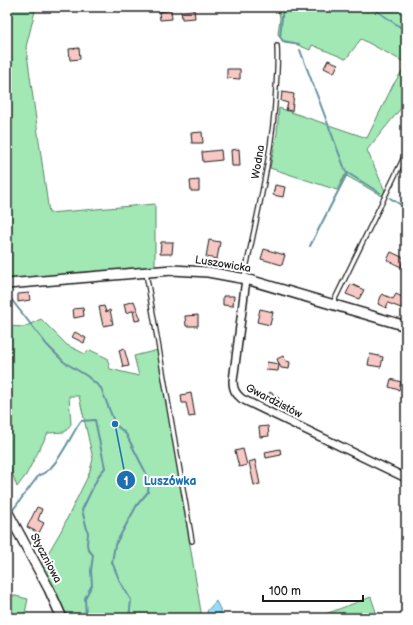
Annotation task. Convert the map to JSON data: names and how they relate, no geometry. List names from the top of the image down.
{
  "streets": {
    "street": ["Luszowicka", "Gwardzistów", "Styczniowa"],
    "lane": ["Wodna"]
  },
  "crossings": [
    ["Wodna", "Luszowicka"],
    ["Wodna", "Gwardzistów"],
    ["Luszowicka", "Gwardzistów"]
  ],
  "places": ["Luszówka"],
  "scale_bar": "100 m"
}
